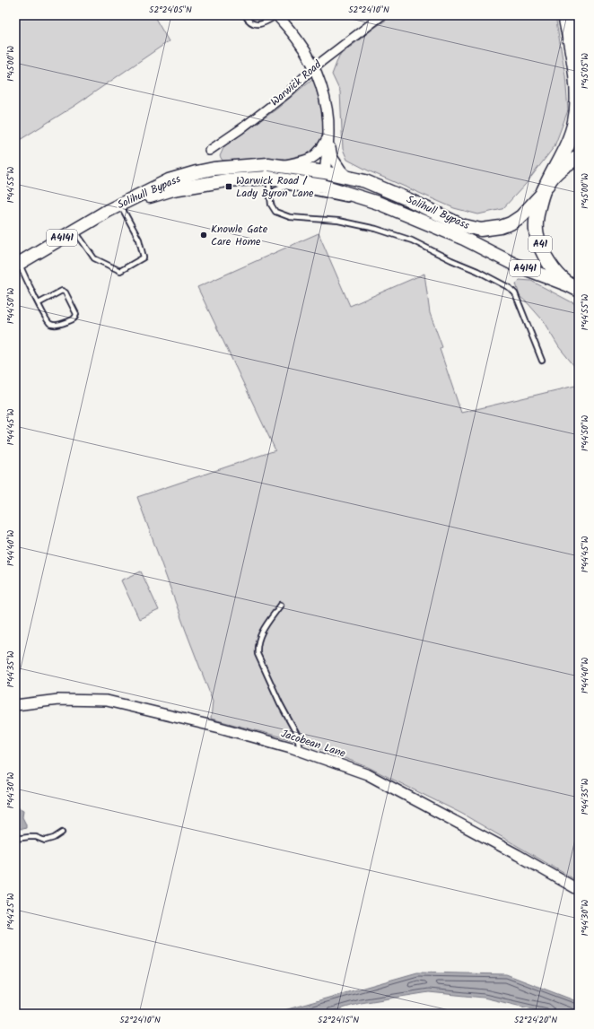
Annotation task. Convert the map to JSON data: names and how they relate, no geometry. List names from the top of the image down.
{
  "streets": {
    "highway": ["A41"],
    "main road": ["Solihull Bypass", "A4141"],
    "street": ["Warwick Road", "Jacobean Lane"]
  },
  "crossings": [
    ["Solihull Bypass", "A4141"],
    ["Solihull Bypass", "A41"]
  ],
  "places": {
    "transit": ["Warwick Road / Lady Byron Lane"],
    "other": ["Knowle Gate Care Home"]
  },
  "coordinates": [
    "52°24'05\"N",
    "52°24'10\"N",
    "1°45'00\"W",
    "1°45'05\"W",
    "1°44'55\"W",
    "1°44'50\"W",
    "1°44'45\"W",
    "1°44'40\"W",
    "1°44'35\"W",
    "1°44'30\"W",
    "1°44'25\"W",
    "52°24'15\"N",
    "52°24'20\"N"
  ]
}
